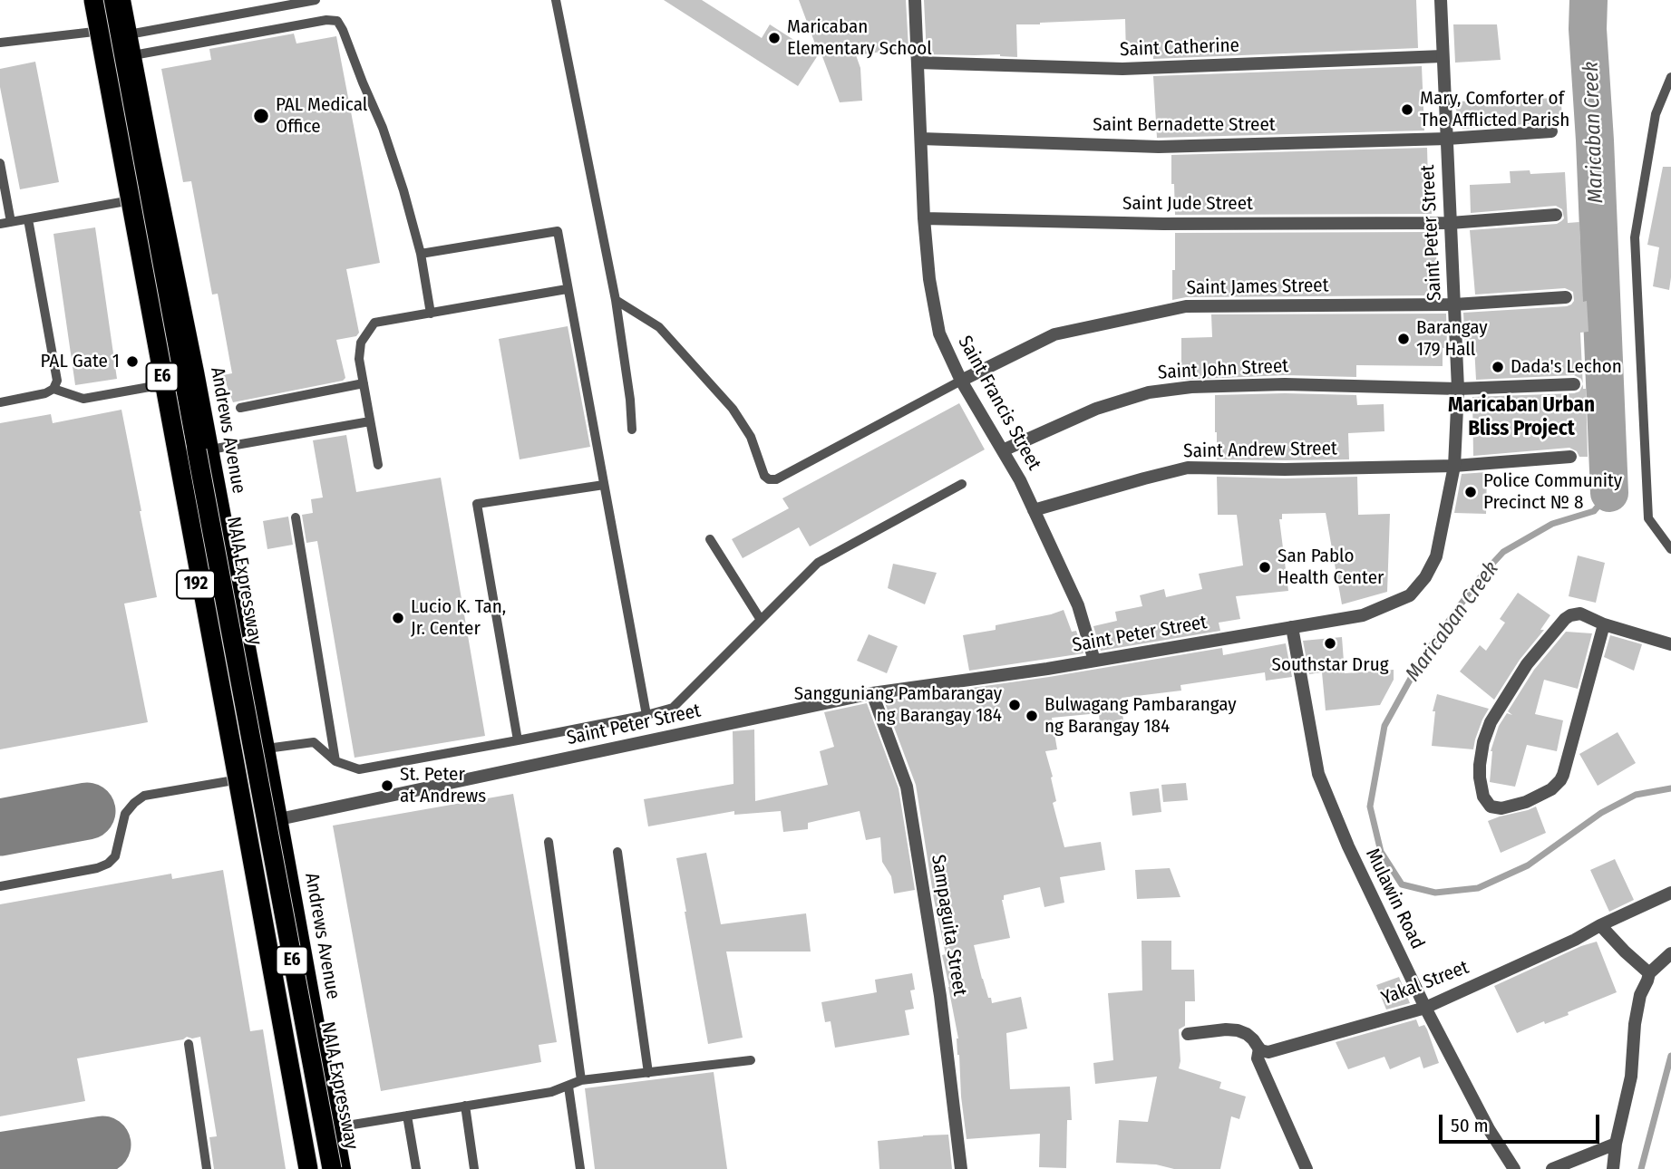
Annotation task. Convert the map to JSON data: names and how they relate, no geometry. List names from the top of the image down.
{
  "streets": {
    "highway": ["E6", "NAIA Expressway"],
    "main road": ["Andrews Avenue", "192"],
    "street": [
      "Saint Catherine",
      "Saint Bernadette Street",
      "Saint Jude Street",
      "Saint Peter Street",
      "Saint James Street",
      "Saint John Street",
      "Saint Francis Street",
      "Saint Andrew Street",
      "Mulawin Road",
      "Sampaguita Street",
      "Yakal Street"
    ]
  },
  "crossings": [
    ["Saint Catherine", "Saint Peter Street"],
    ["Saint Catherine", "Saint Francis Street"],
    ["Saint Bernadette Street", "Saint Peter Street"],
    ["Saint Bernadette Street", "Saint Francis Street"],
    ["Saint Jude Street", "Saint Peter Street"],
    ["Saint Jude Street", "Saint Francis Street"],
    ["Saint Peter Street", "Saint James Street"],
    ["Saint Peter Street", "Saint John Street"],
    ["Saint Peter Street", "Saint Francis Street"],
    ["Saint Peter Street", "Andrews Avenue"],
    ["Saint Peter Street", "Saint Andrew Street"],
    ["Saint Peter Street", "Mulawin Road"],
    ["Saint Peter Street", "Sampaguita Street"],
    ["Saint James Street", "Saint Francis Street"],
    ["Saint John Street", "Saint Francis Street"],
    ["E6", "192"],
    ["Saint Francis Street", "Saint Andrew Street"],
    ["Mulawin Road", "Yakal Street"]
  ],
  "districts": ["Maricaban Urban Bliss Project"],
  "water": ["Maricaban Creek"],
  "places": [
    "Maricaban Elementary School",
    "Mary, Comforter of The Afflicted Parish",
    "PAL Medical Office",
    "Barangay 179 Hall",
    "PAL Gate 1",
    "Dada's Lechon",
    "Police Community Precinct № 8",
    "San Pablo Health Center",
    "Lucio K. Tan, Jr. Center",
    "Southstar Drug",
    "Sangguniang Pambarangay ng Barangay 184",
    "Bulwagang Pambarangay ng Barangay 184",
    "St. Peter at Andrews"
  ],
  "scale_bar": "50 m"
}
